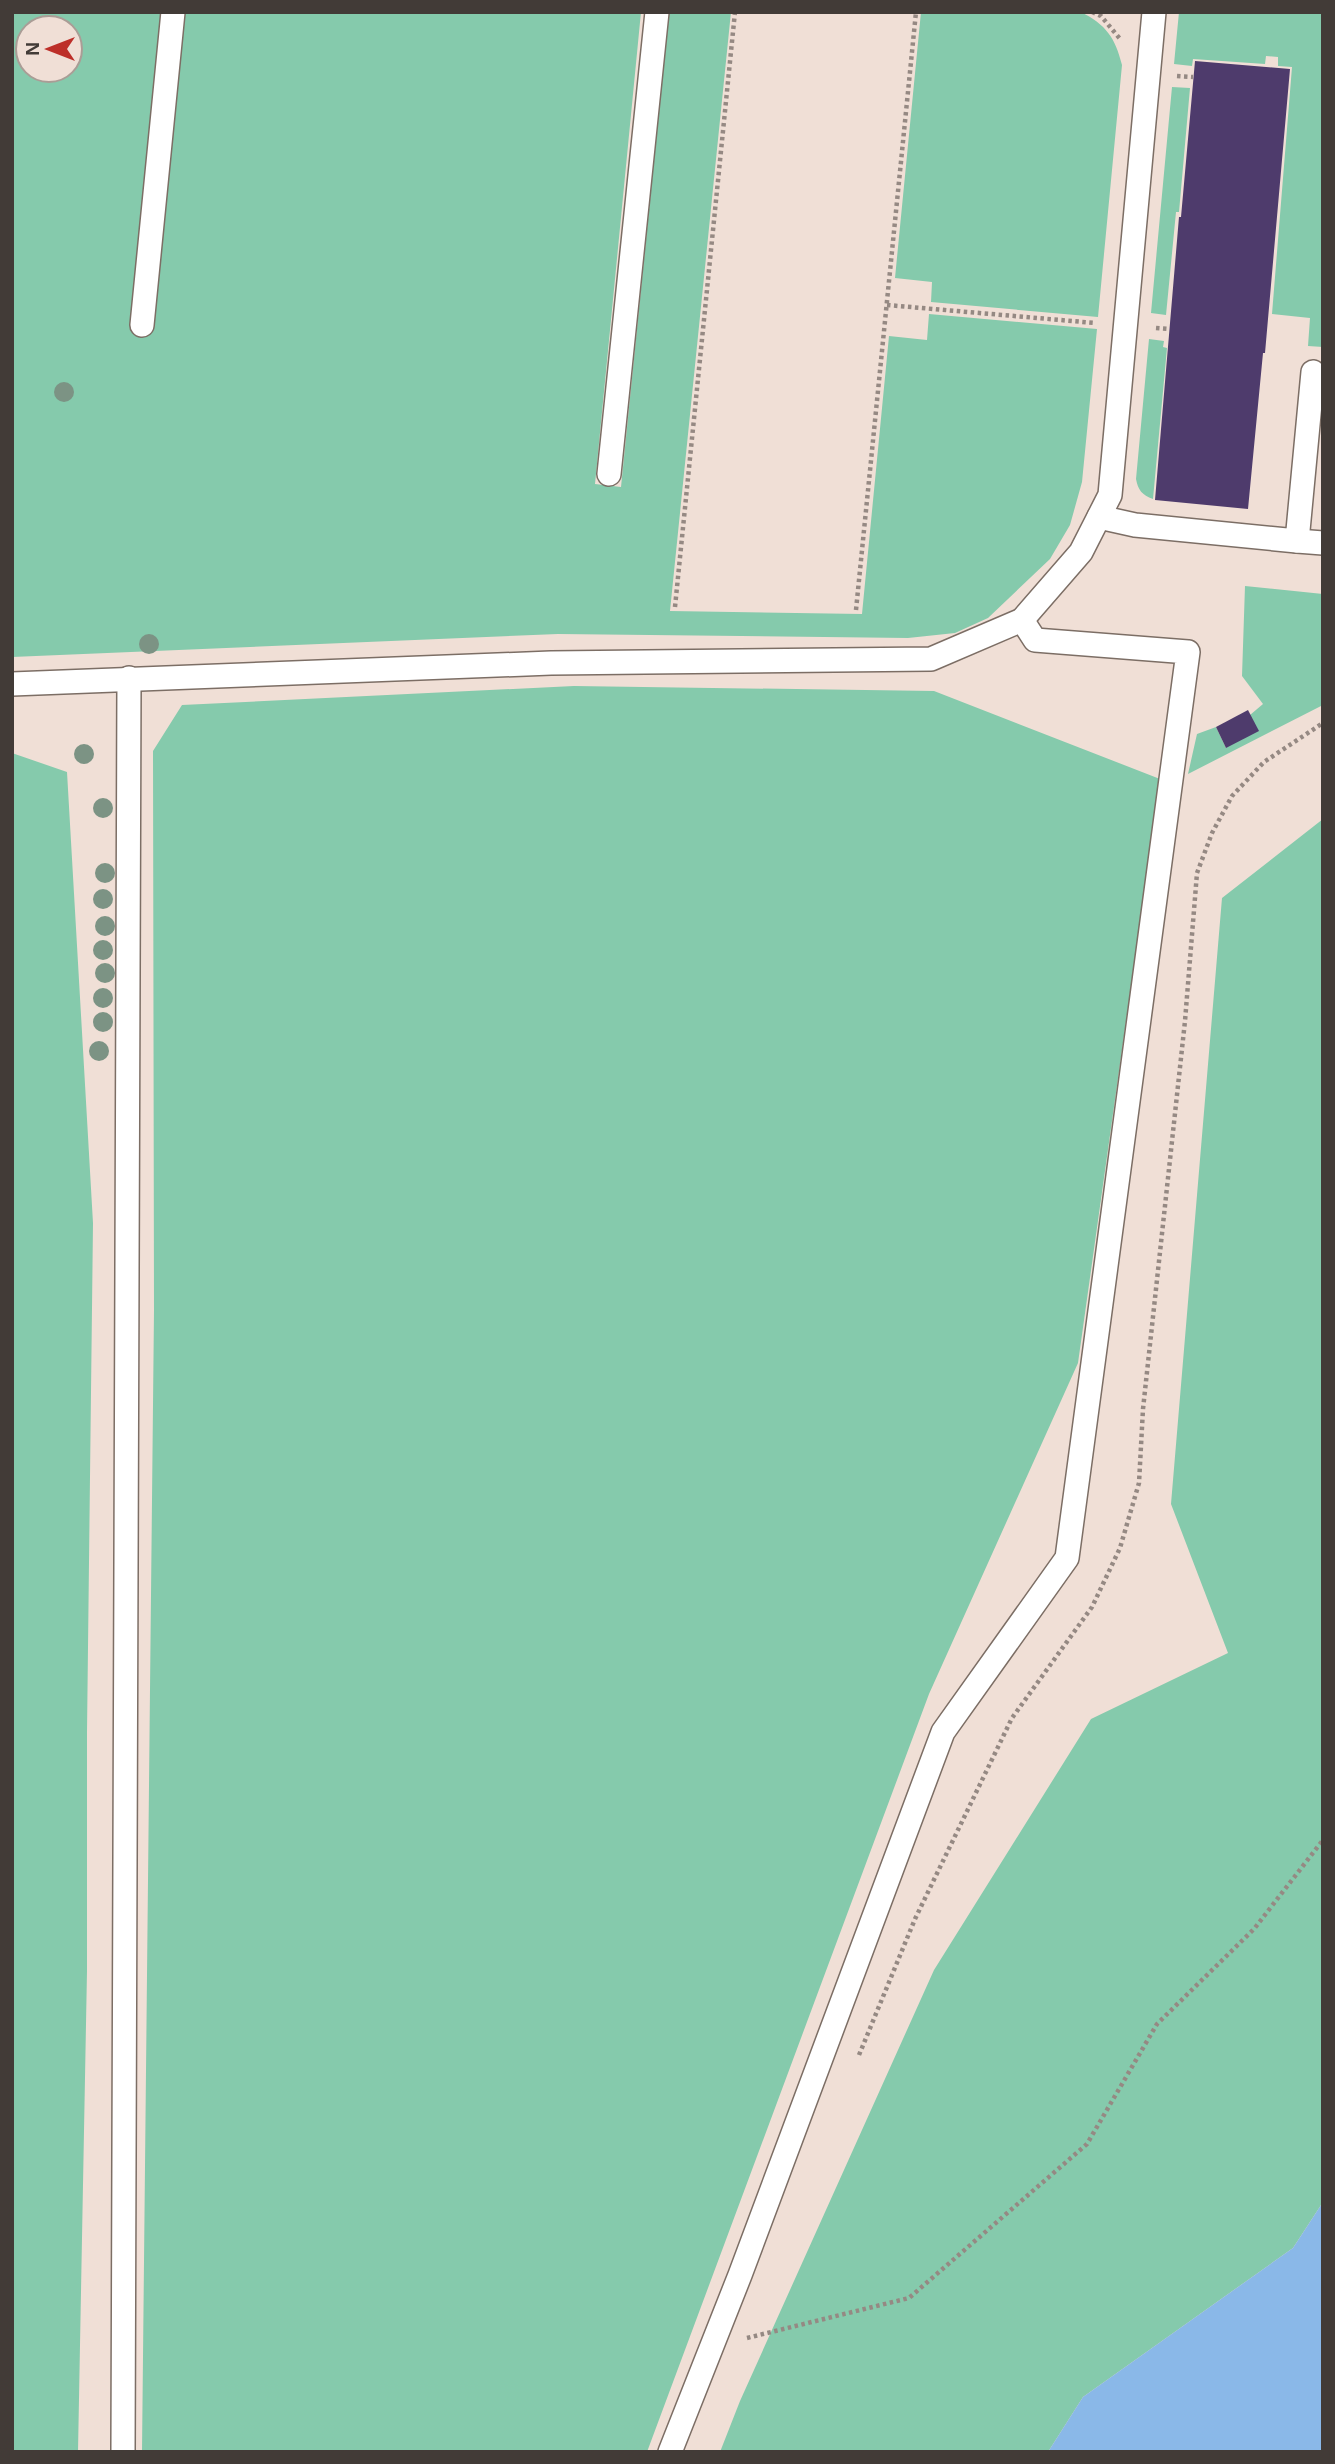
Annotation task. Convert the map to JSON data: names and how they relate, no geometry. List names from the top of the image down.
{
  "north": "left"
}
